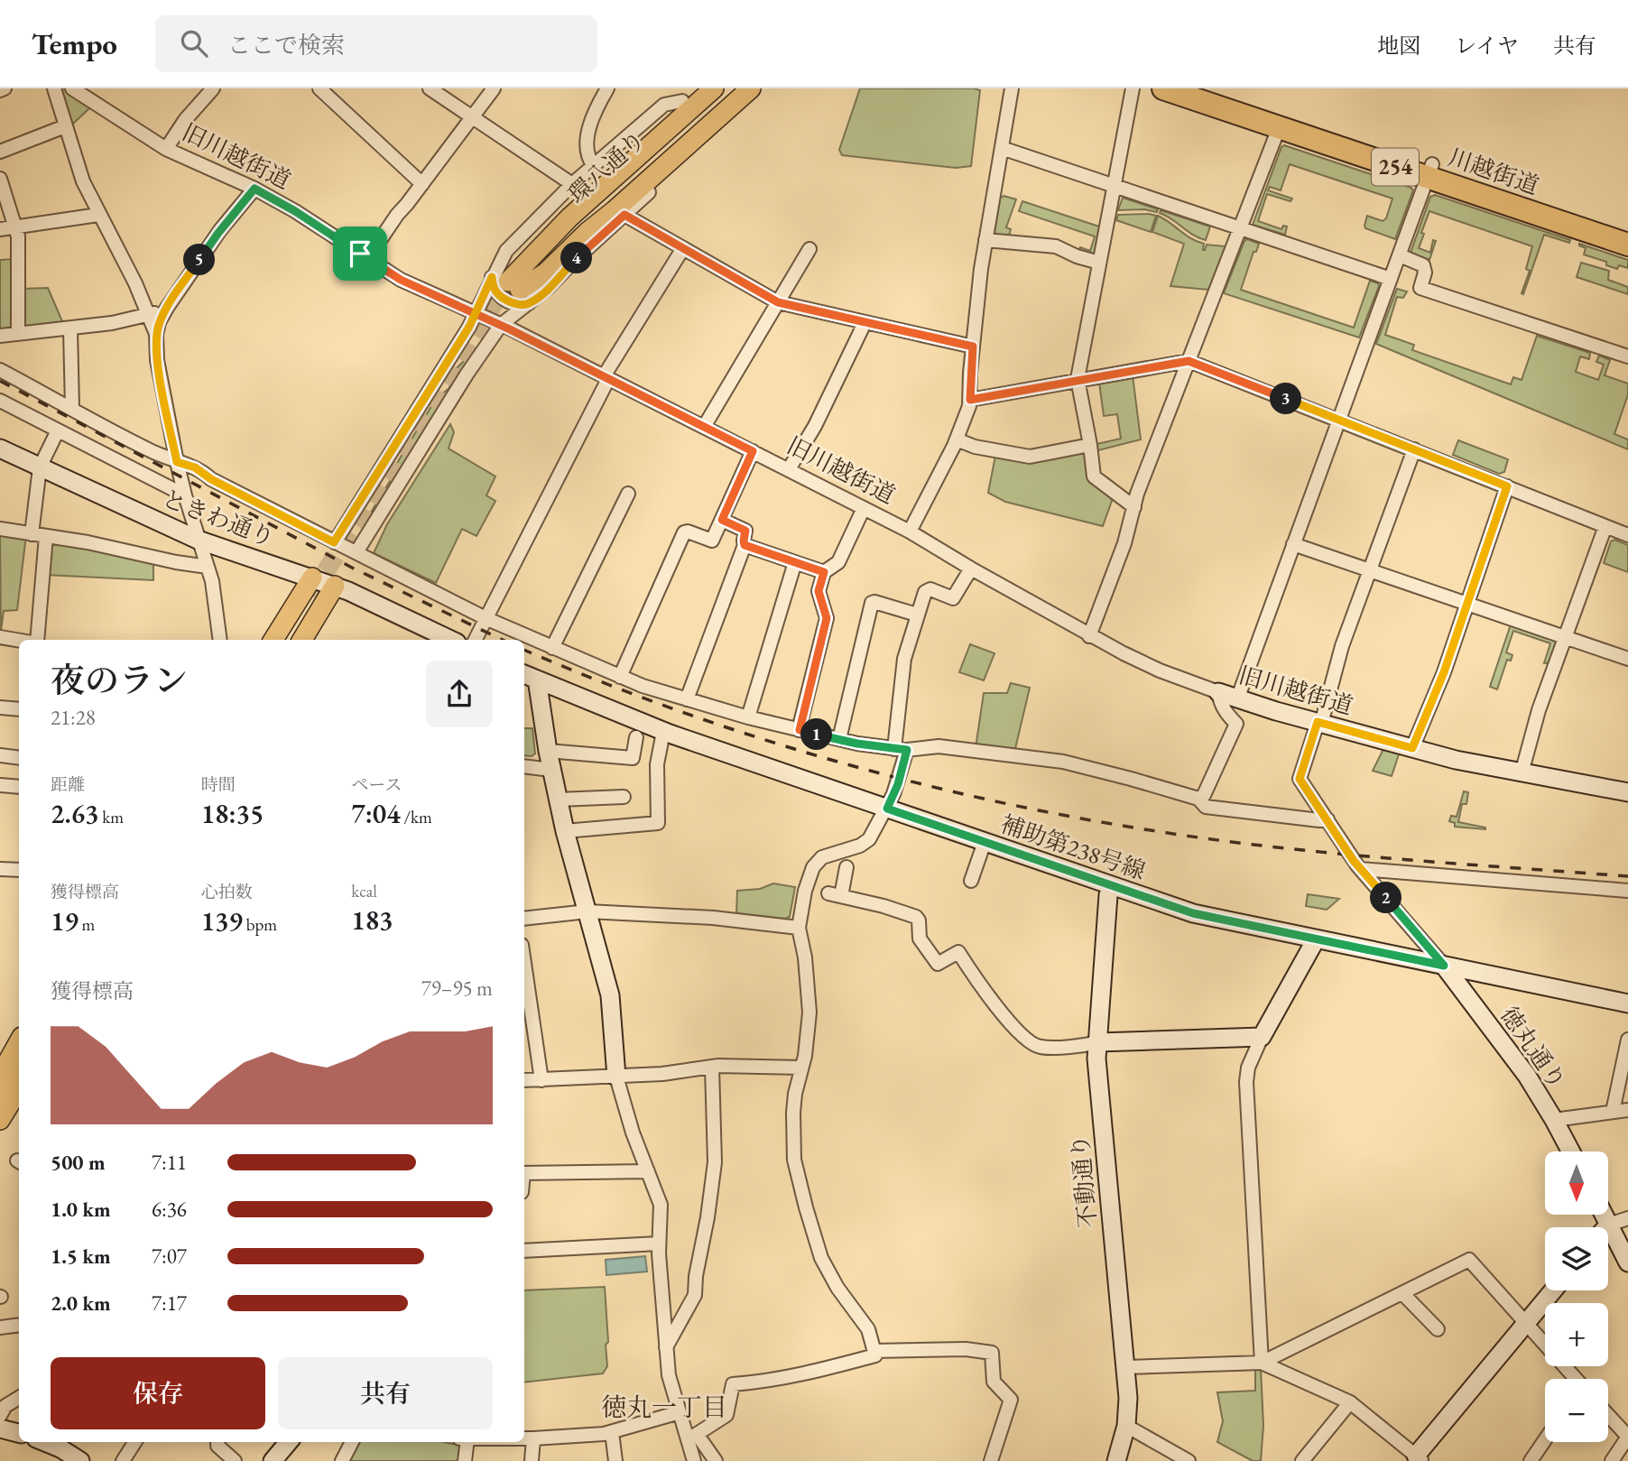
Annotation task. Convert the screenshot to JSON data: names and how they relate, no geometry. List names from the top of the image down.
{
  "streets": {
    "highway": ["254", "川越街道"],
    "main road": ["環八通り"],
    "street": [
      "旧川越街道",
      "ときわ通り",
      "補助第238号線",
      "徳丸通り",
      "不動通り"
    ]
  },
  "crossings": [
    ["補助第238号線", "徳丸通り"]
  ],
  "districts": ["徳丸一丁目"],
  "north": "bottom",
  "page": {
    "header": "Tempo",
    "search": "ここで検索",
    "nav": ["地図", "レイヤ", "共有"],
    "pins": [
      "4",
      "5",
      "3",
      "1",
      "2"
    ],
    "heading": ["夜のラン", "21:28"],
    "stats": [
      ["距離", "2.63 km"],
      ["時間", "18:35"],
      ["ペース", "7:04 /km"],
      ["獲得標高", "19 m"],
      ["心拍数", "139 bpm"],
      ["kcal", "183"]
    ],
    "chart": ["獲得標高", "79–95 m"],
    "list": [
      {
        "name": "500 m",
        "note": "7:11"
      },
      {
        "name": "1.0 km",
        "note": "6:36"
      },
      {
        "name": "1.5 km",
        "note": "7:07"
      },
      {
        "name": "2.0 km",
        "note": "7:17"
      }
    ],
    "map_buttons": ["+", "−"],
    "buttons": ["保存", "共有"]
  }
}
